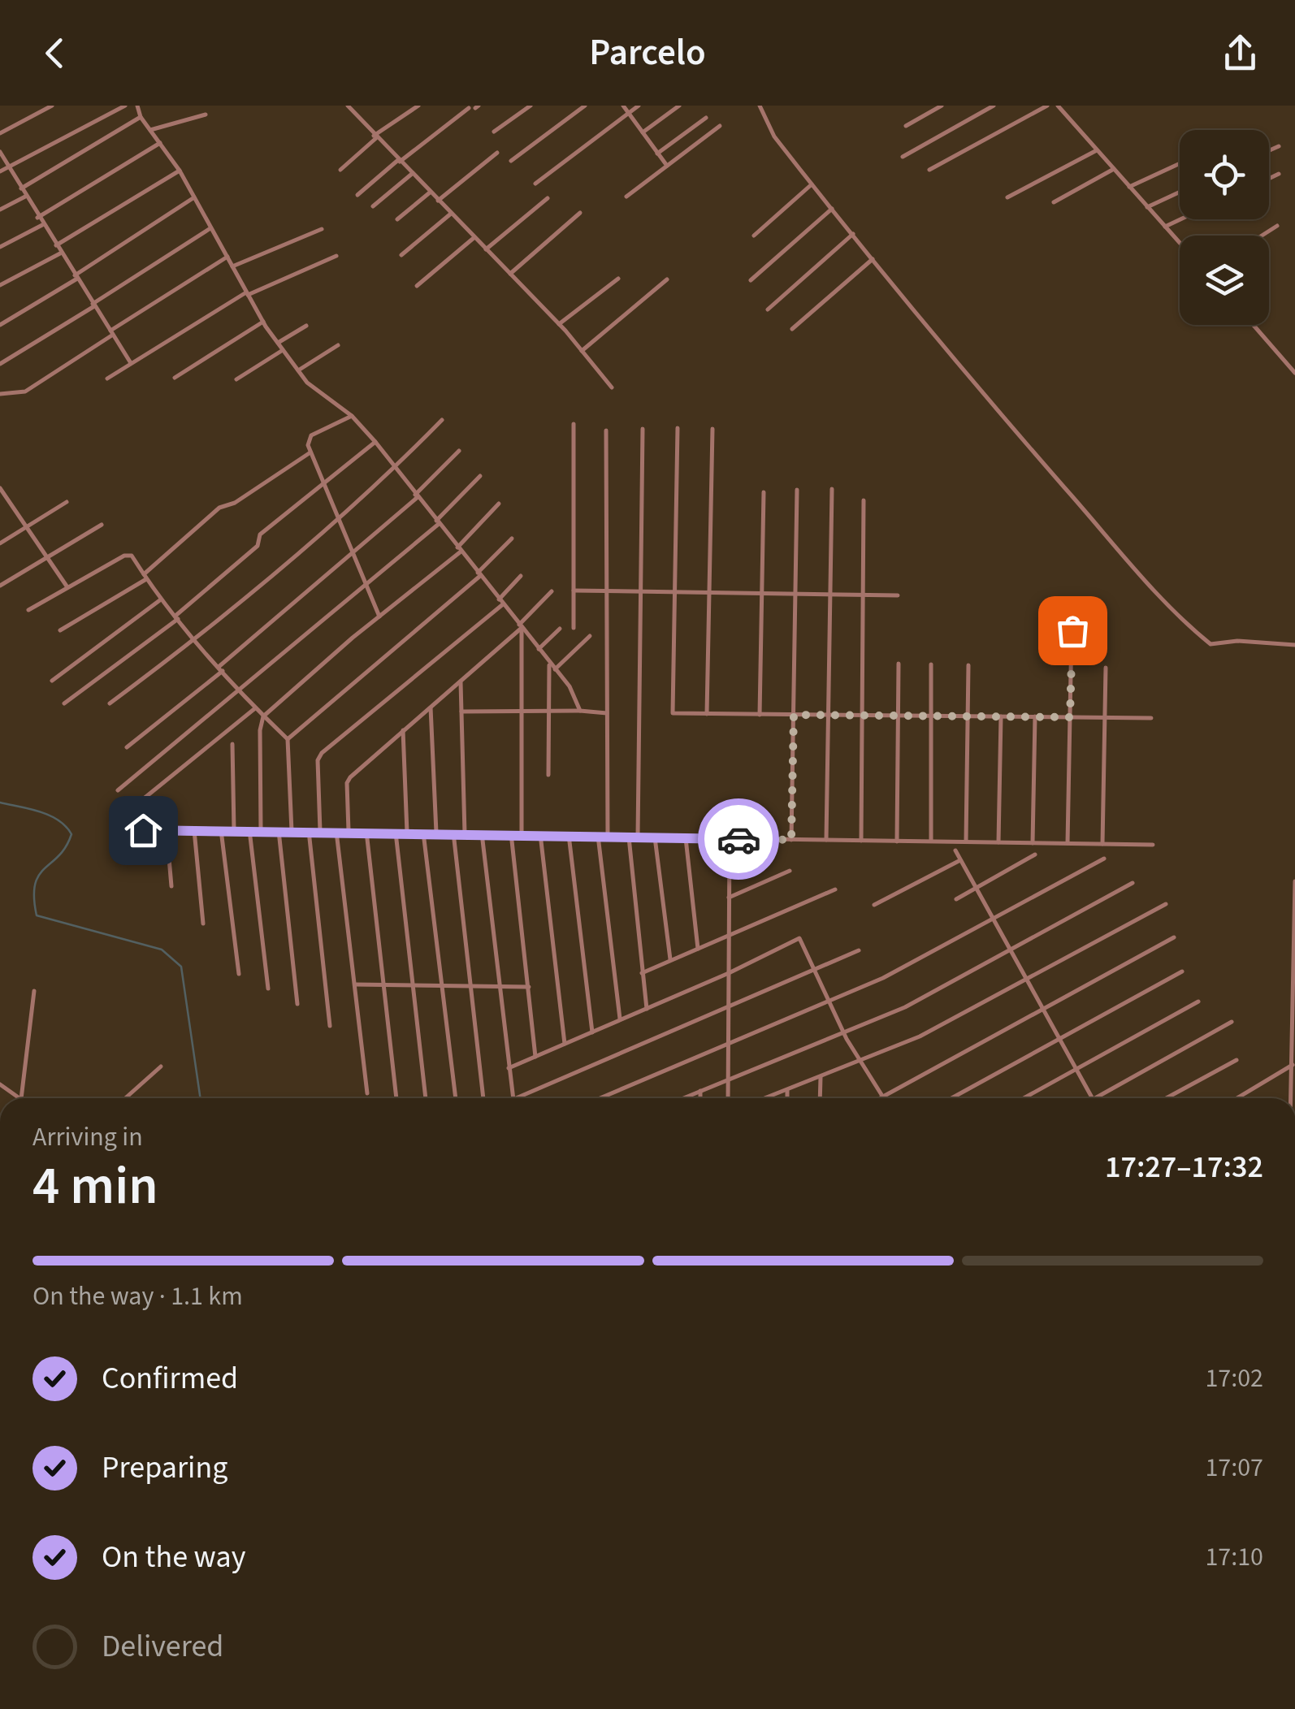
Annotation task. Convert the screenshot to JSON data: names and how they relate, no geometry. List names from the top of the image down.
{
  "page": {
    "header": "Parcelo",
    "heading": ["4 min", "Arriving in", "17:27–17:32"],
    "bar": "On the way · 1.1 km",
    "list": [
      ["Confirmed", "17:02"],
      ["Preparing", "17:07"],
      ["On the way", "17:10"],
      "Delivered"
    ]
  }
}
